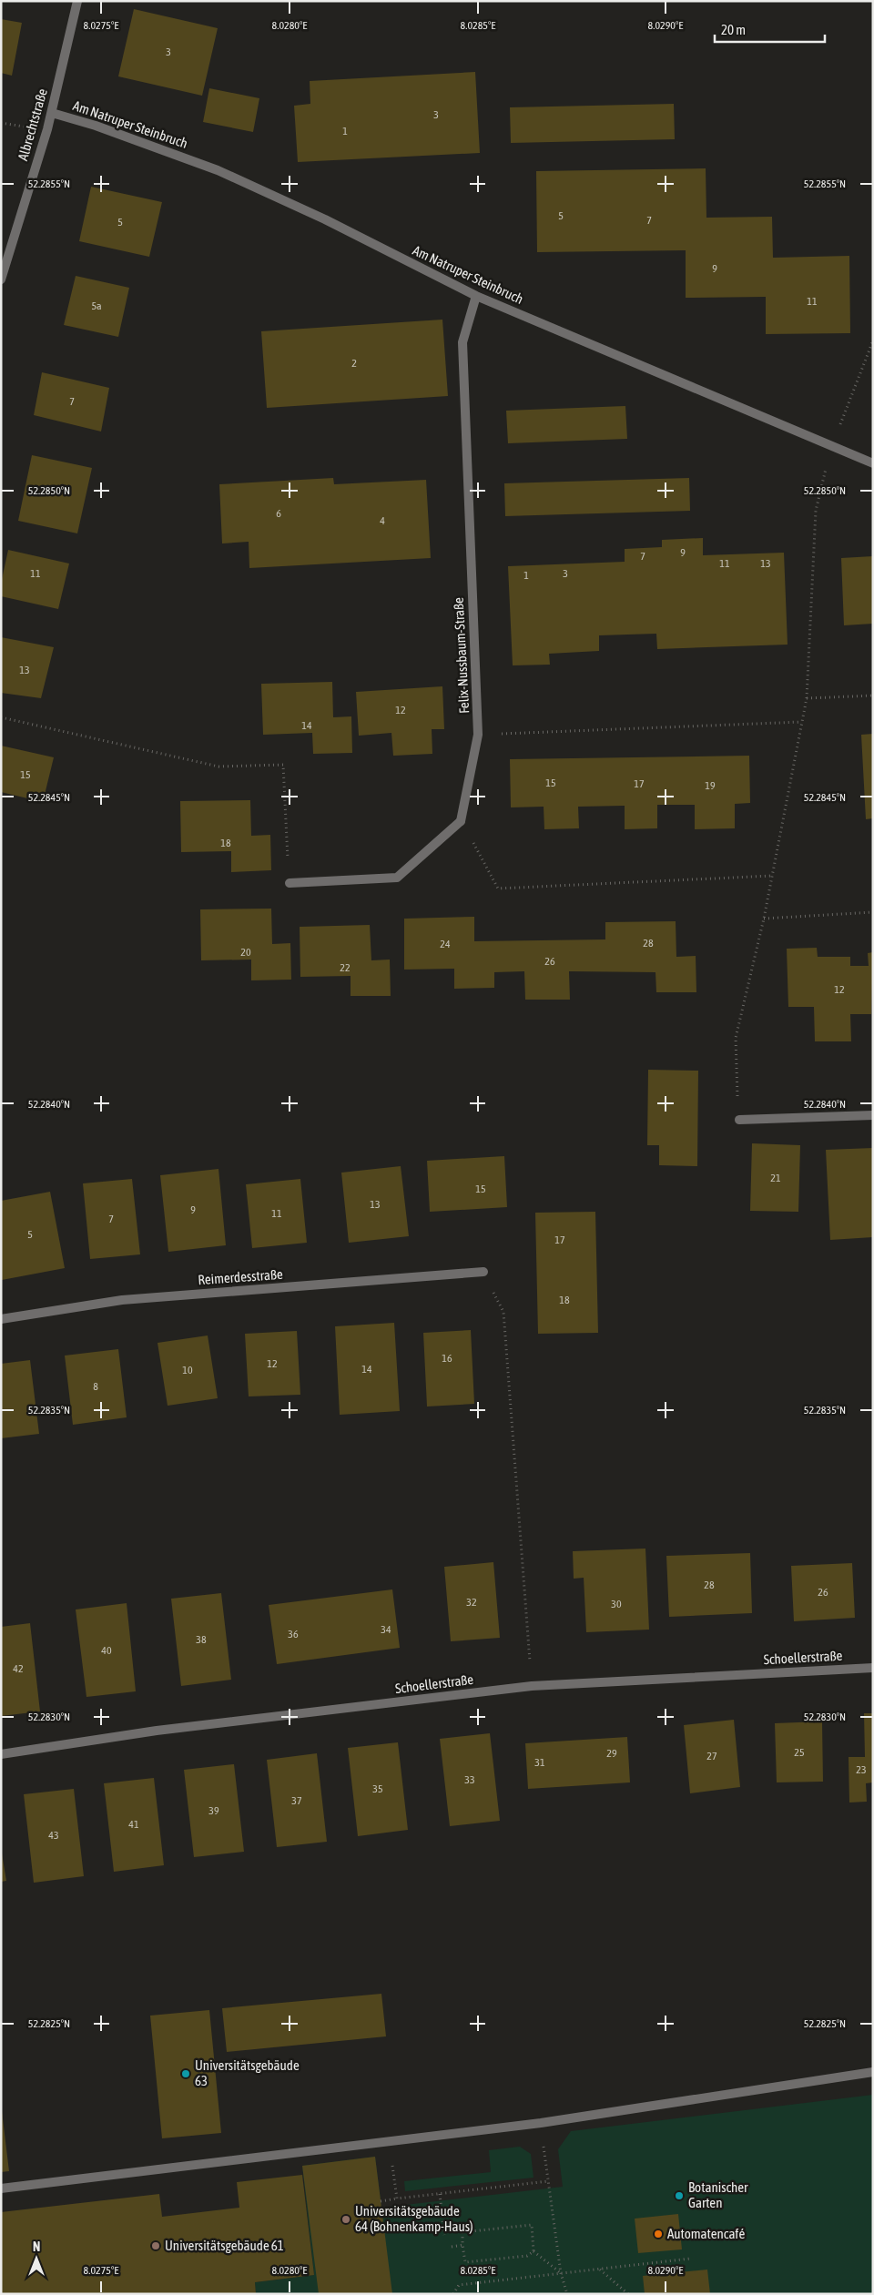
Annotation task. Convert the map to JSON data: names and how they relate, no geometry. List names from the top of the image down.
{
  "streets": {
    "street": [
      "Albrechtstraße",
      "Am Natruper Steinbruch",
      "Felix-Nussbaum-Straße",
      "Reimerdesstraße",
      "Schoellerstraße"
    ]
  },
  "crossings": [
    ["Albrechtstraße", "Am Natruper Steinbruch"],
    ["Am Natruper Steinbruch", "Felix-Nussbaum-Straße"]
  ],
  "places": [
    "Universitätsgebäude 63",
    "Botanischer Garten",
    "Universitätsgebäude 64 (Bohnenkamp-Haus)",
    "Automatencafé",
    "Universitätsgebäude 61"
  ],
  "house_numbers": [
    "3",
    "3",
    "1",
    "5",
    "7",
    "5",
    "9",
    "11",
    "5a",
    "2",
    "7",
    "6",
    "4",
    "9",
    "7",
    "11",
    "13",
    "11",
    "3",
    "1",
    "13",
    "12",
    "14",
    "15",
    "15",
    "17",
    "19",
    "18",
    "28",
    "24",
    "20",
    "26",
    "22",
    "12",
    "21",
    "15",
    "13",
    "9",
    "11",
    "7",
    "5",
    "17",
    "18",
    "16",
    "12",
    "14",
    "10",
    "8",
    "28",
    "26",
    "32",
    "30",
    "34",
    "36",
    "38",
    "40",
    "42",
    "25",
    "29",
    "27",
    "31",
    "23",
    "33",
    "35",
    "37",
    "39",
    "41",
    "43"
  ],
  "scale_bar": "20 m",
  "north": "top",
  "coordinates": [
    "8.0275°E",
    "8.0280°E",
    "8.0285°E",
    "8.0290°E",
    "52.2855°N",
    "52.2850°N",
    "52.2845°N",
    "52.2840°N",
    "52.2835°N",
    "52.2830°N",
    "52.2825°N"
  ]
}
